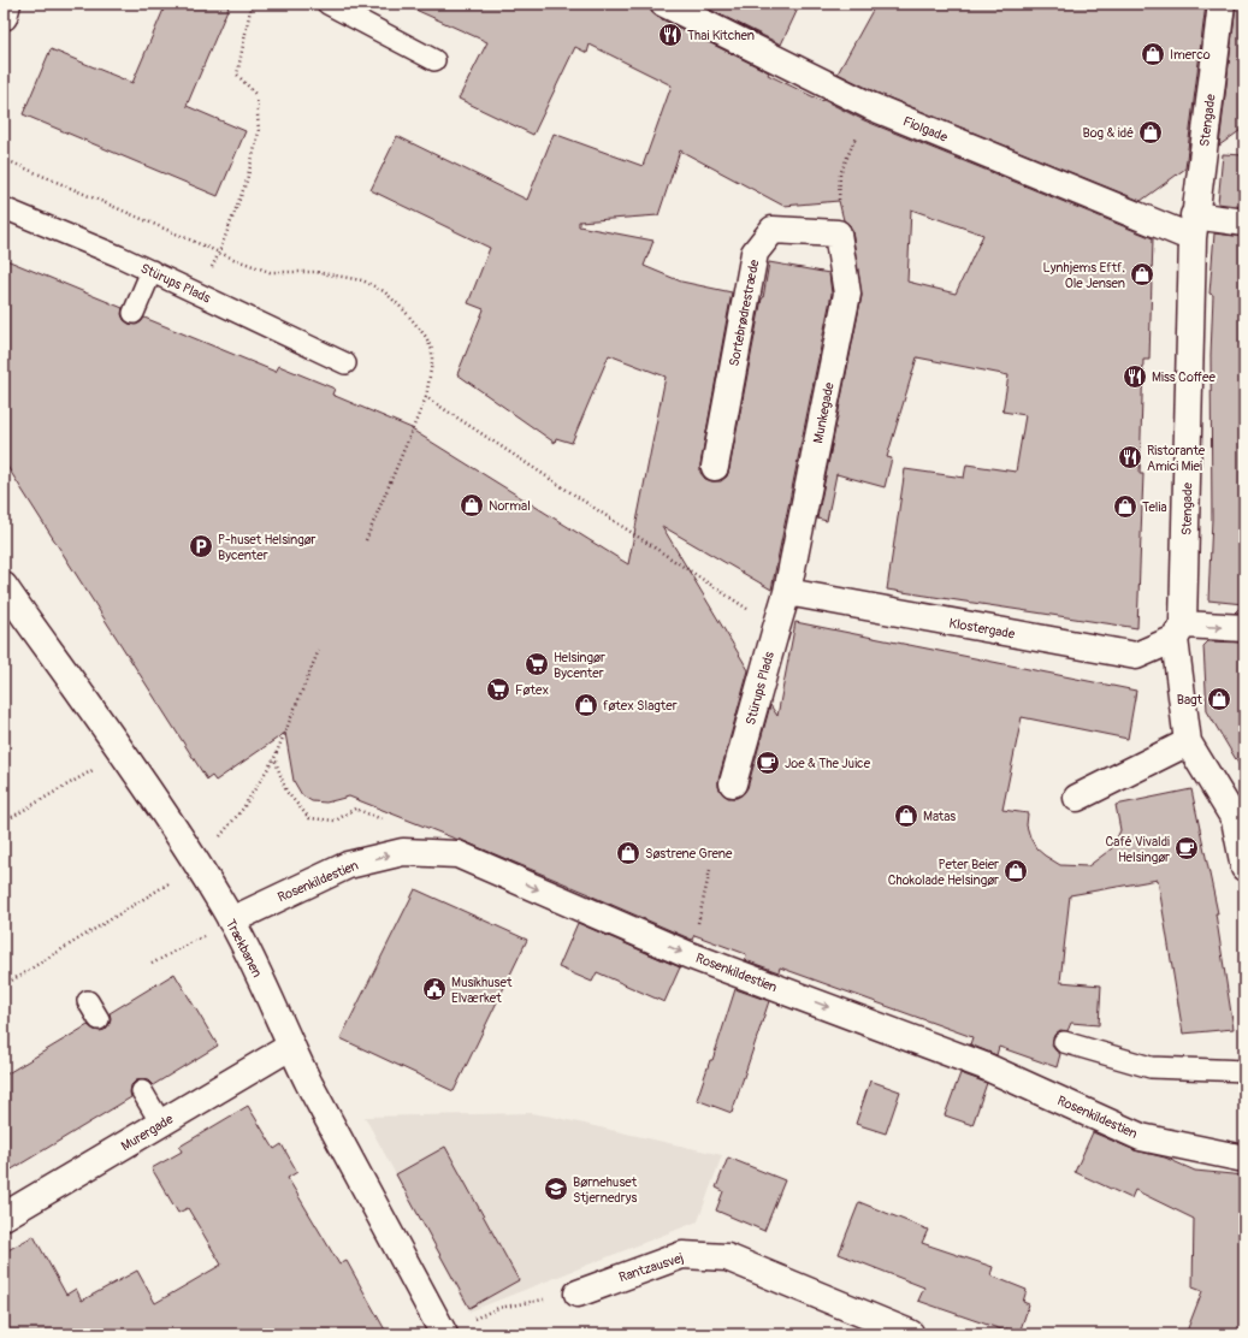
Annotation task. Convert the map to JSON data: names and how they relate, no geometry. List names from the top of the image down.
{
  "streets": {
    "street": [
      "Stengade",
      "Fiolgade",
      "Stürups Plads",
      "Sortebrødrestræde",
      "Munkegade",
      "Klostergade",
      "Rosenkildestien",
      "Trækbanen",
      "Murergade",
      "Rantzausvej"
    ]
  },
  "crossings": [
    ["Stengade", "Fiolgade"],
    ["Stengade", "Klostergade"],
    ["Stürups Plads", "Munkegade"],
    ["Stürups Plads", "Klostergade"],
    ["Sortebrødrestræde", "Munkegade"],
    ["Munkegade", "Klostergade"],
    ["Rosenkildestien", "Trækbanen"],
    ["Trækbanen", "Murergade"]
  ],
  "one_way": ["Rosenkildestien"],
  "places": {
    "restaurant": ["Thai Kitchen", "Miss Coffee", "Ristorante Amici Miei"],
    "shop": [
      "Imerco",
      "Bog & idé",
      "Lynhjems Eftf. Ole Jensen",
      "Normal",
      "Telia",
      "Bagt",
      "føtex Slagter",
      "Matas",
      "Søstrene Grene",
      "Peter Beier Chokolade Helsingør"
    ],
    "parking": ["P-huset Helsingør Bycenter"],
    "supermarket": ["Helsingør Bycenter", "Føtex"],
    "cafe": ["Joe & The Juice", "Café Vivaldi Helsingør"],
    "public building": ["Musikhuset Elværket"],
    "school or university": ["Børnehuset Stjernedrys"]
  }
}
